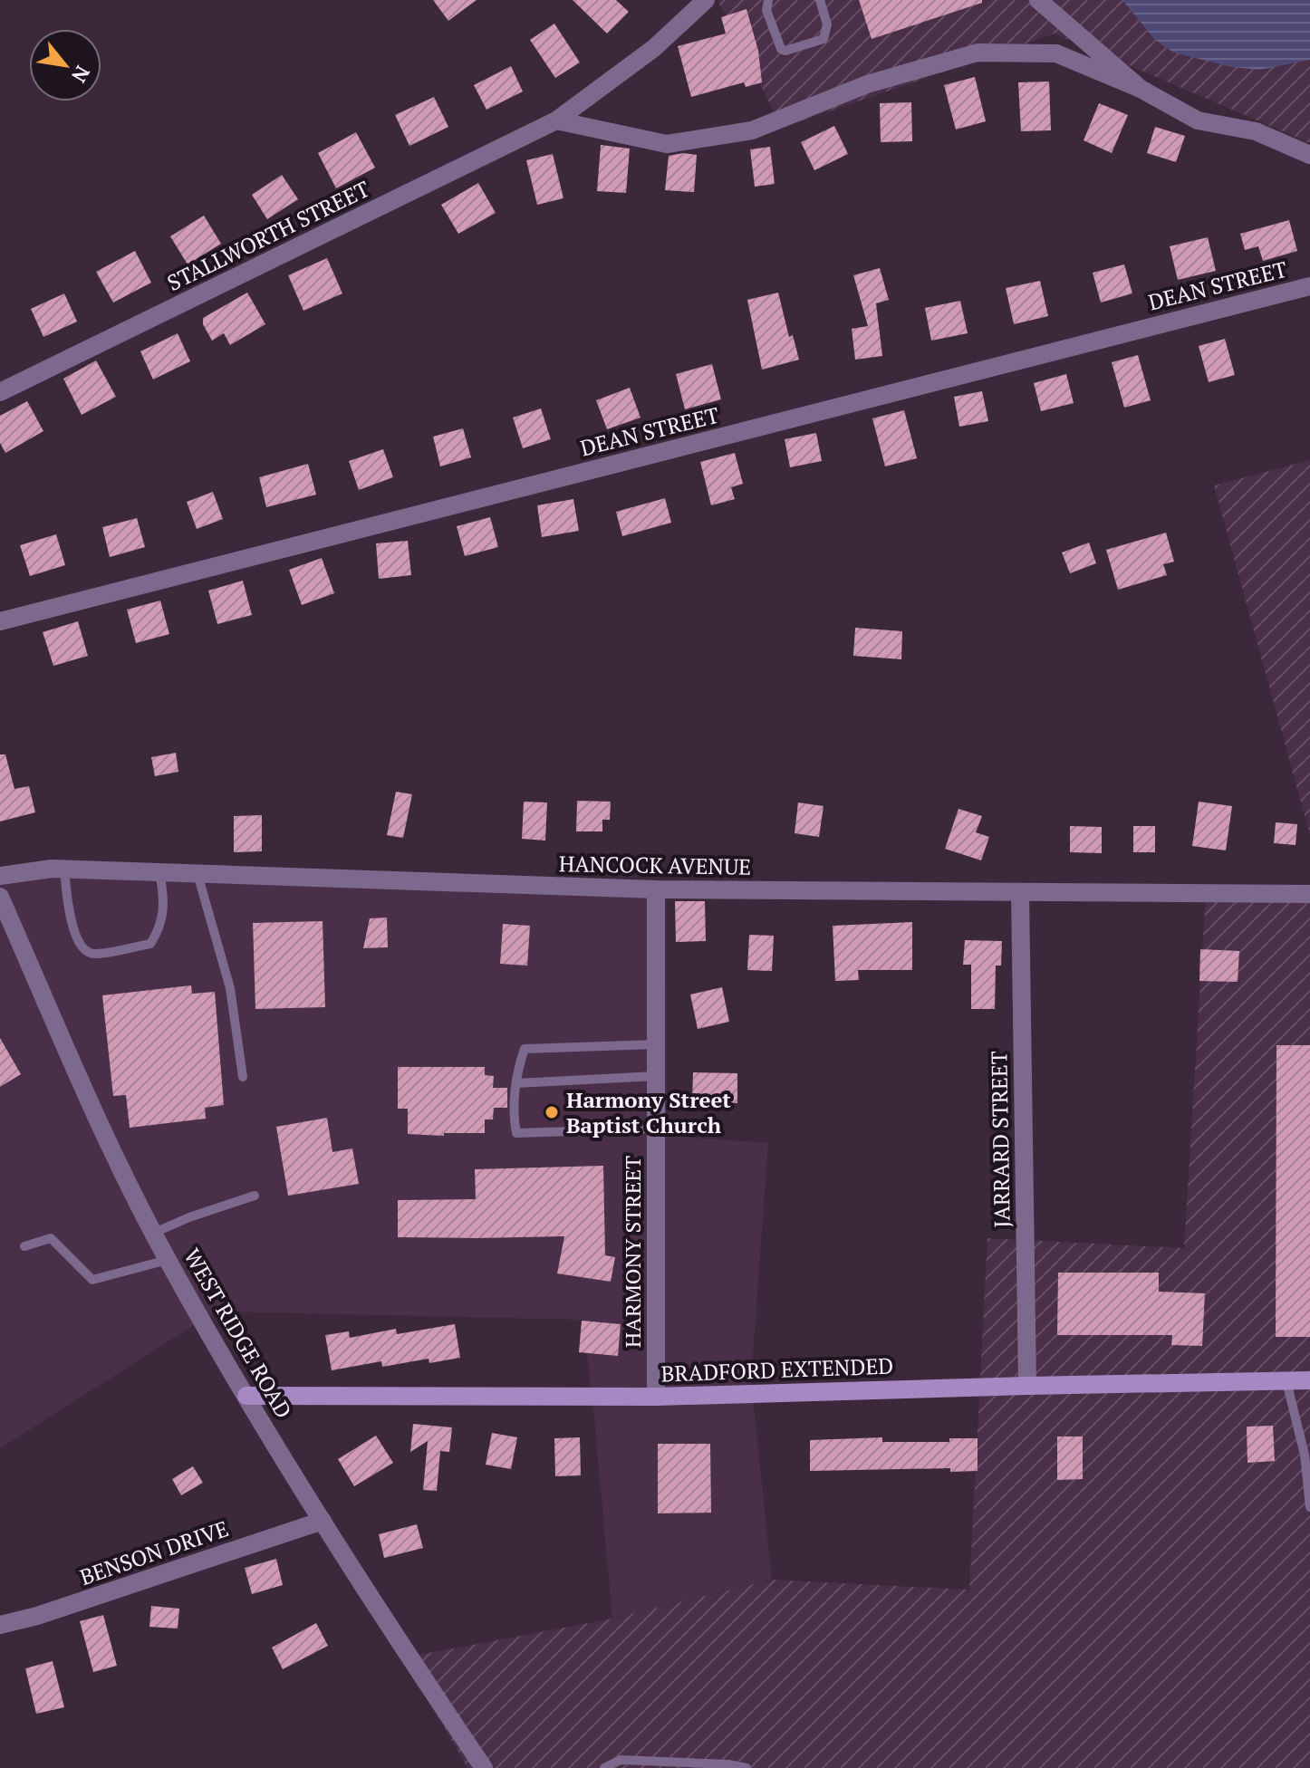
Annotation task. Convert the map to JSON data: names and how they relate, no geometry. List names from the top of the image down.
{
  "streets": {
    "street": [
      "STALLWORTH STREET",
      "DEAN STREET",
      "HANCOCK AVENUE",
      "JARRARD STREET",
      "HARMONY STREET",
      "WEST RIDGE ROAD",
      "BRADFORD EXTENDED",
      "BENSON DRIVE"
    ]
  },
  "crossings": [
    ["HANCOCK AVENUE", "JARRARD STREET"],
    ["HANCOCK AVENUE", "HARMONY STREET"],
    ["JARRARD STREET", "BRADFORD EXTENDED"],
    ["HARMONY STREET", "BRADFORD EXTENDED"],
    ["WEST RIDGE ROAD", "BRADFORD EXTENDED"],
    ["WEST RIDGE ROAD", "BENSON DRIVE"]
  ],
  "places": ["Harmony Street Baptist Church"],
  "north": "bottom right"
}
